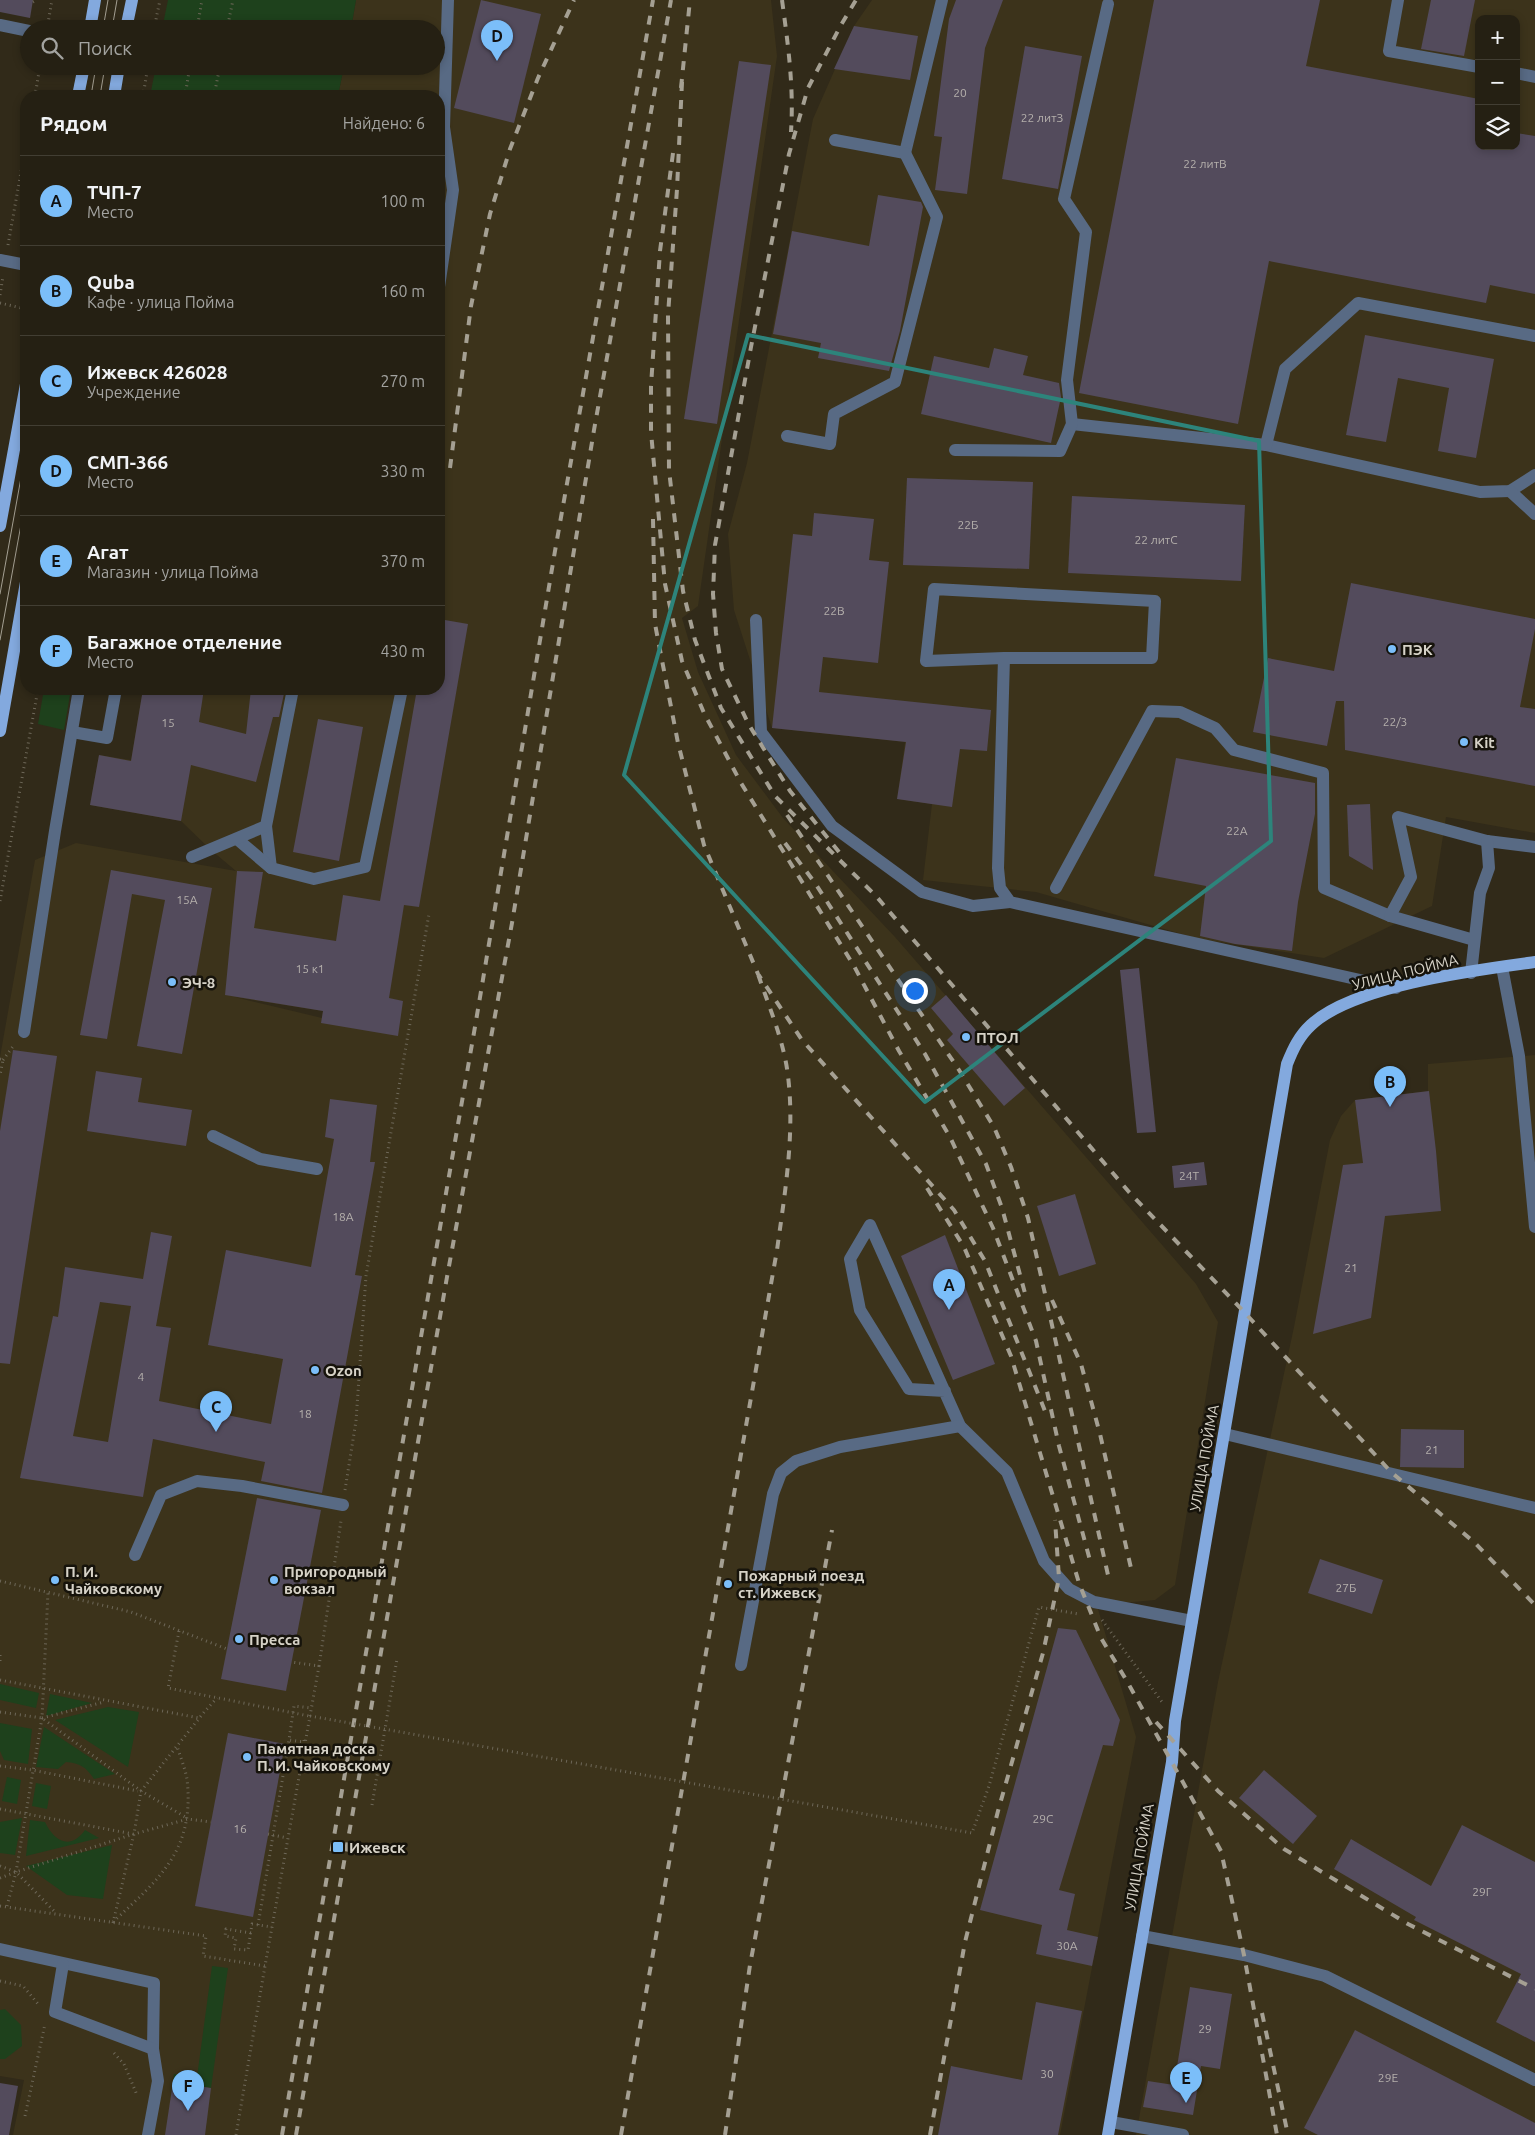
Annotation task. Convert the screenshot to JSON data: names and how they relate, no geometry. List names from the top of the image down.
{
  "streets": {
    "main road": ["УЛИЦА ПОЙМА"]
  },
  "places": {
    "other": [
      "ПЭК",
      "Kit",
      "ЭЧ-8",
      "ПТОЛ",
      "Ozon",
      "П. И. Чайковскому",
      "Пригородный вокзал",
      "Пожарный поезд ст. Ижевск",
      "Пресса",
      "Памятная доска П. И. Чайковскому"
    ],
    "transit": ["Ижевск"]
  },
  "house_numbers": [
    "20",
    "22 литЗ",
    "22 литВ",
    "22Б",
    "22 литС",
    "22В",
    "22/3",
    "15",
    "22А",
    "15А",
    "15 к1",
    "24Т",
    "18А",
    "21",
    "4",
    "18",
    "21",
    "27Б",
    "29С",
    "16",
    "29Г",
    "30А",
    "29",
    "30",
    "29Е"
  ],
  "page": {
    "map_buttons": ["+", "−"],
    "pins": [
      "D",
      "B",
      "A",
      "C",
      "E",
      "F"
    ],
    "search": "Поиск",
    "heading": ["Рядом", "Найдено: 6"],
    "list": [
      {
        "mark": "A",
        "name": "ТЧП-7",
        "note": "Место",
        "value": "100 m"
      },
      {
        "mark": "B",
        "name": "Quba",
        "note": "Кафе · улица Пойма",
        "value": "160 m"
      },
      {
        "mark": "C",
        "name": "Ижевск 426028",
        "note": "Учреждение",
        "value": "270 m"
      },
      {
        "mark": "D",
        "name": "СМП-366",
        "note": "Место",
        "value": "330 m"
      },
      {
        "mark": "E",
        "name": "Агат",
        "note": "Магазин · улица Пойма",
        "value": "370 m"
      },
      {
        "mark": "F",
        "name": "Багажное отделение",
        "note": "Место",
        "value": "430 m"
      }
    ]
  }
}
